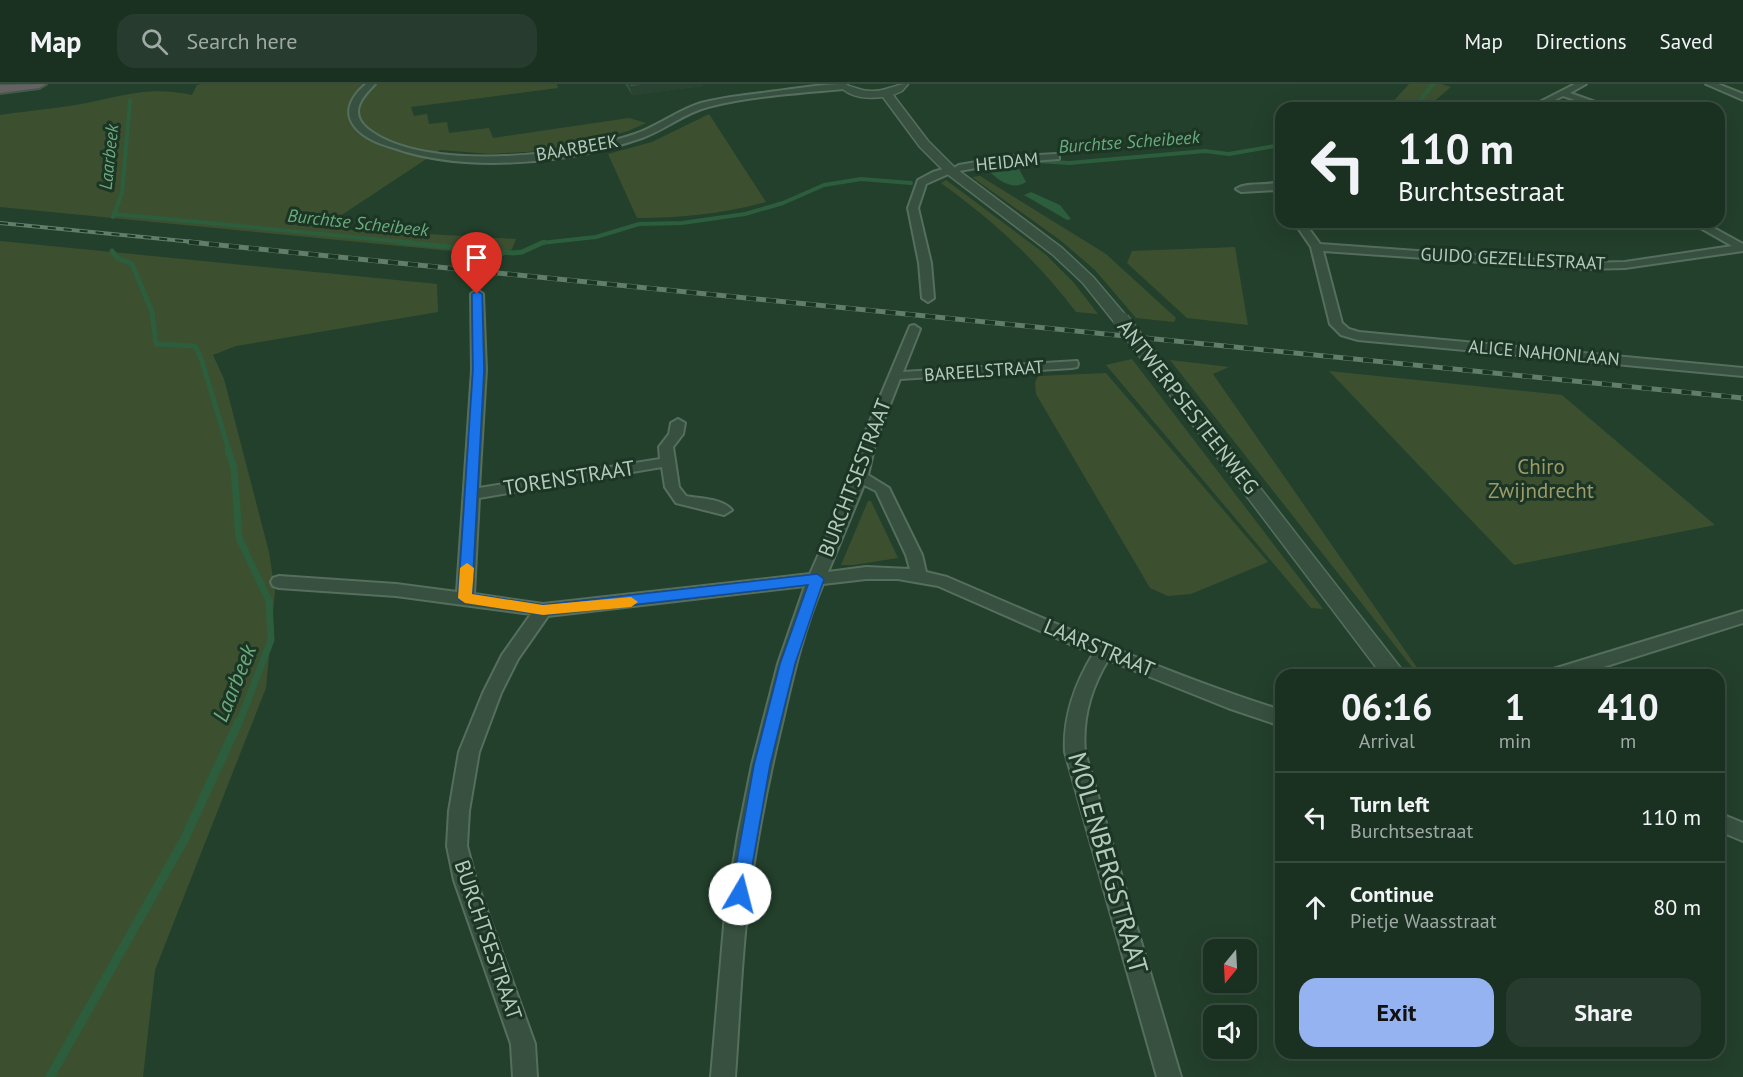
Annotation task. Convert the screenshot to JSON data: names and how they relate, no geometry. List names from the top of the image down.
{
  "streets": {
    "street": [
      "BAARBEEK",
      "HEIDAM",
      "GUIDO GEZELLESTRAAT",
      "ALICE NAHONLAAN",
      "BAREELSTRAAT",
      "ANTWERPSESTEENWEG",
      "TORENSTRAAT",
      "BURCHTSESTRAAT",
      "LAARSTRAAT",
      "MOLENBERGSTRAAT"
    ]
  },
  "crossings": [
    ["HEIDAM", "ANTWERPSESTEENWEG"],
    ["GUIDO GEZELLESTRAAT", "ALICE NAHONLAAN"],
    ["BAREELSTRAAT", "BURCHTSESTRAAT"],
    ["BURCHTSESTRAAT", "LAARSTRAAT"],
    ["LAARSTRAAT", "MOLENBERGSTRAAT"]
  ],
  "water": ["Burchtse Scheibeek", "Laarbeek"],
  "parks": ["Chiro Zwijndrecht"],
  "north": "bottom",
  "page": {
    "header": "Map",
    "search": "Search here",
    "nav": ["Map", "Directions", "Saved"],
    "turn": ["110 m", "Burchtsestraat"],
    "eta": [
      "06:16",
      "Arrival",
      "1",
      "min",
      "410",
      "m"
    ],
    "list": [
      {
        "name": "Turn left",
        "note": "Burchtsestraat",
        "value": "110 m"
      },
      {
        "name": "Continue",
        "note": "Pietje Waasstraat",
        "value": "80 m"
      }
    ],
    "buttons": ["Exit", "Share"]
  }
}
